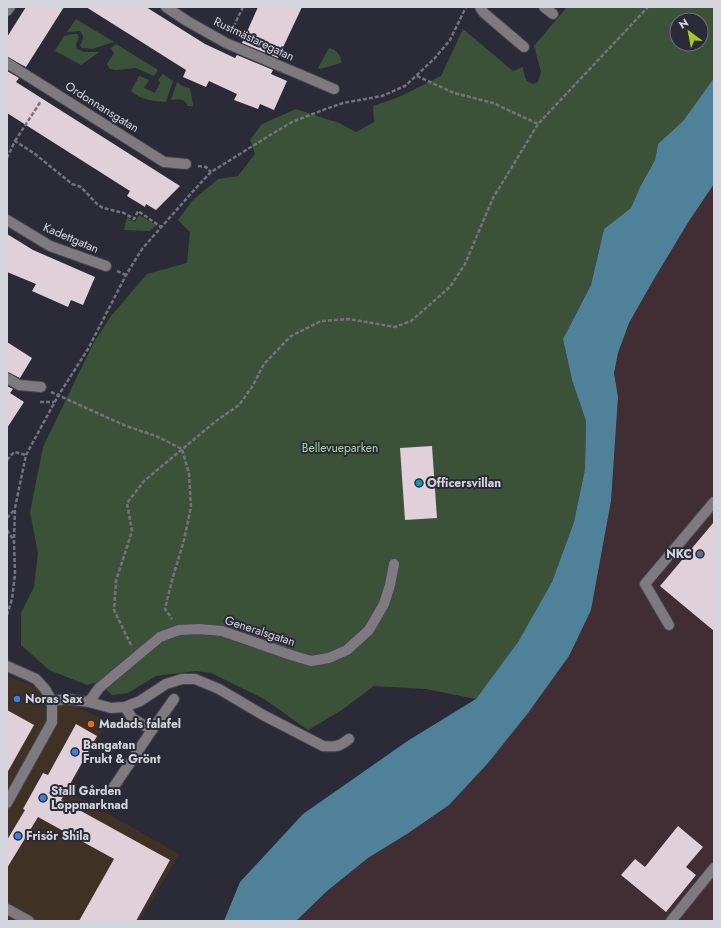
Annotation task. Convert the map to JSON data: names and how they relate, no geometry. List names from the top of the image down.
{
  "streets": {
    "street": [
      "Rustmästaregatan",
      "Ordonnansgatan",
      "Kadettgatan",
      "Generalsgatan"
    ]
  },
  "parks": ["Bellevueparken"],
  "places": [
    "Officersvillan",
    "NKC",
    "Noras Sax",
    "Madads falafel",
    "Bangatan Frukt & Grönt",
    "Stall Gården Loppmarknad",
    "Frisör Shila"
  ],
  "north": "top left"
}
